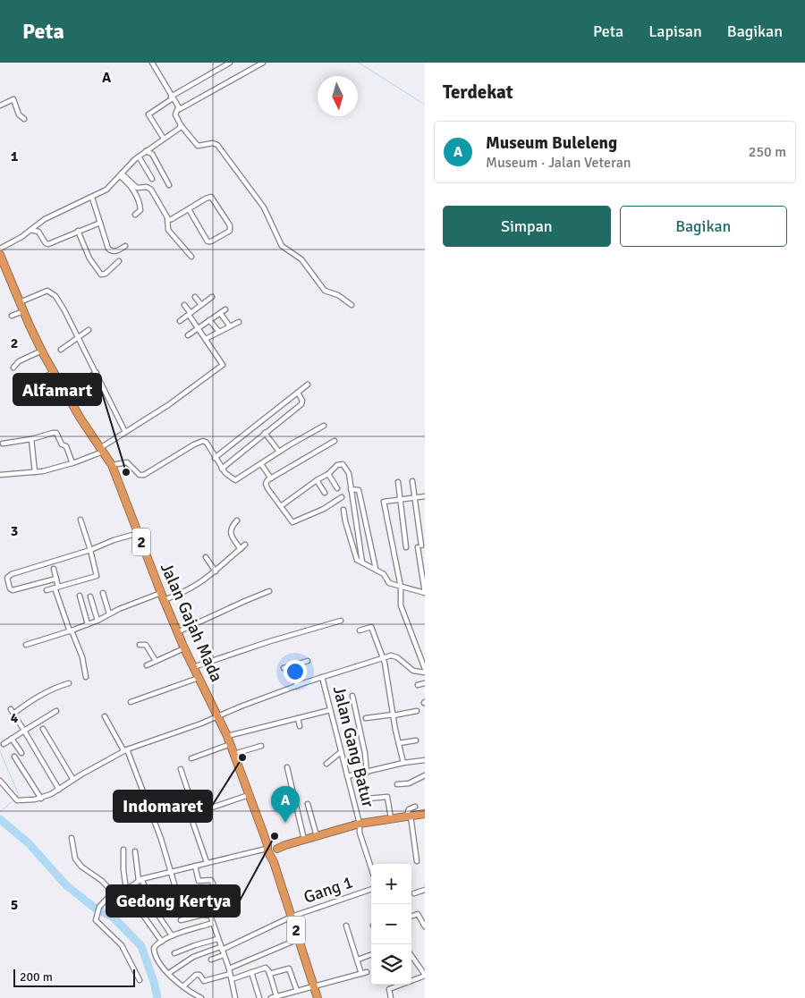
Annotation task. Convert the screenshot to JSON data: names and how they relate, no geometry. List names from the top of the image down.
{
  "streets": {
    "highway": ["2", "Jalan Gajah Mada"],
    "street": ["Jalan Gang Batur", "Gang 1"]
  },
  "crossings": [
    ["Jalan Gajah Mada", "Jalan Gang Batur"],
    ["Jalan Gajah Mada", "Gang 1"]
  ],
  "places": ["Alfamart", "Indomaret", "Gedong Kertya"],
  "scale_bar": "200 m",
  "north": "bottom",
  "page": {
    "header": "Peta",
    "nav": ["Peta", "Lapisan", "Bagikan"],
    "heading": "Terdekat",
    "list": [
      {
        "mark": "A",
        "name": "Museum Buleleng",
        "note": "Museum · Jalan Veteran",
        "value": "250 m"
      }
    ],
    "buttons": ["Simpan", "Bagikan"],
    "pins": "A",
    "map_buttons": ["+", "−"],
    "scale": "200 m"
  },
  "grid": {
    "columns": ["A"],
    "rows": [
      "1",
      "2",
      "3",
      "4",
      "5"
    ]
  }
}
